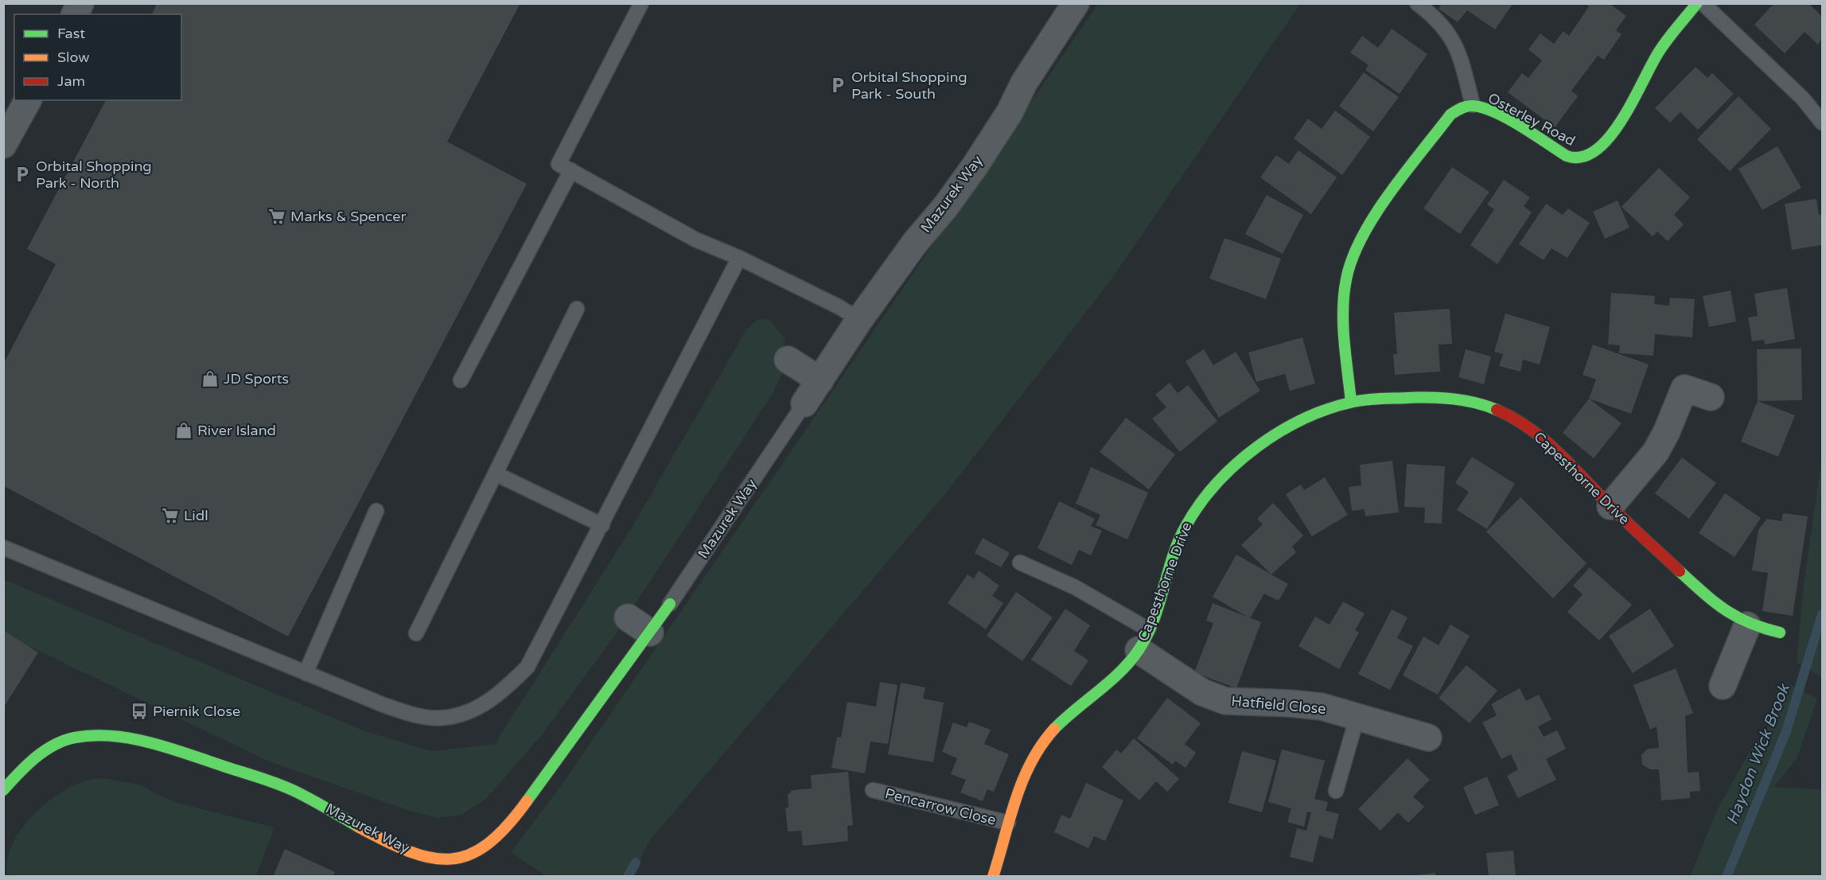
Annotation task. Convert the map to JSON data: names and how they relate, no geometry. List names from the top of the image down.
{
  "streets": {
    "street": [
      "Osterley Road",
      "Mazurek Way",
      "Capesthorne Drive",
      "Hatfield Close"
    ],
    "lane": ["Pencarrow Close"]
  },
  "crossings": [
    ["Osterley Road", "Capesthorne Drive"],
    ["Capesthorne Drive", "Hatfield Close"],
    ["Capesthorne Drive", "Pencarrow Close"]
  ],
  "water": ["Haydon Wick Brook"],
  "places": {
    "parking": ["Orbital Shopping Park - South", "Orbital Shopping Park - North"],
    "supermarket": ["Marks & Spencer", "Lidl"],
    "shop": ["JD Sports", "River Island"],
    "bus stop": ["Piernik Close"]
  },
  "legend": ["Fast", "Slow", "Jam"]
}
